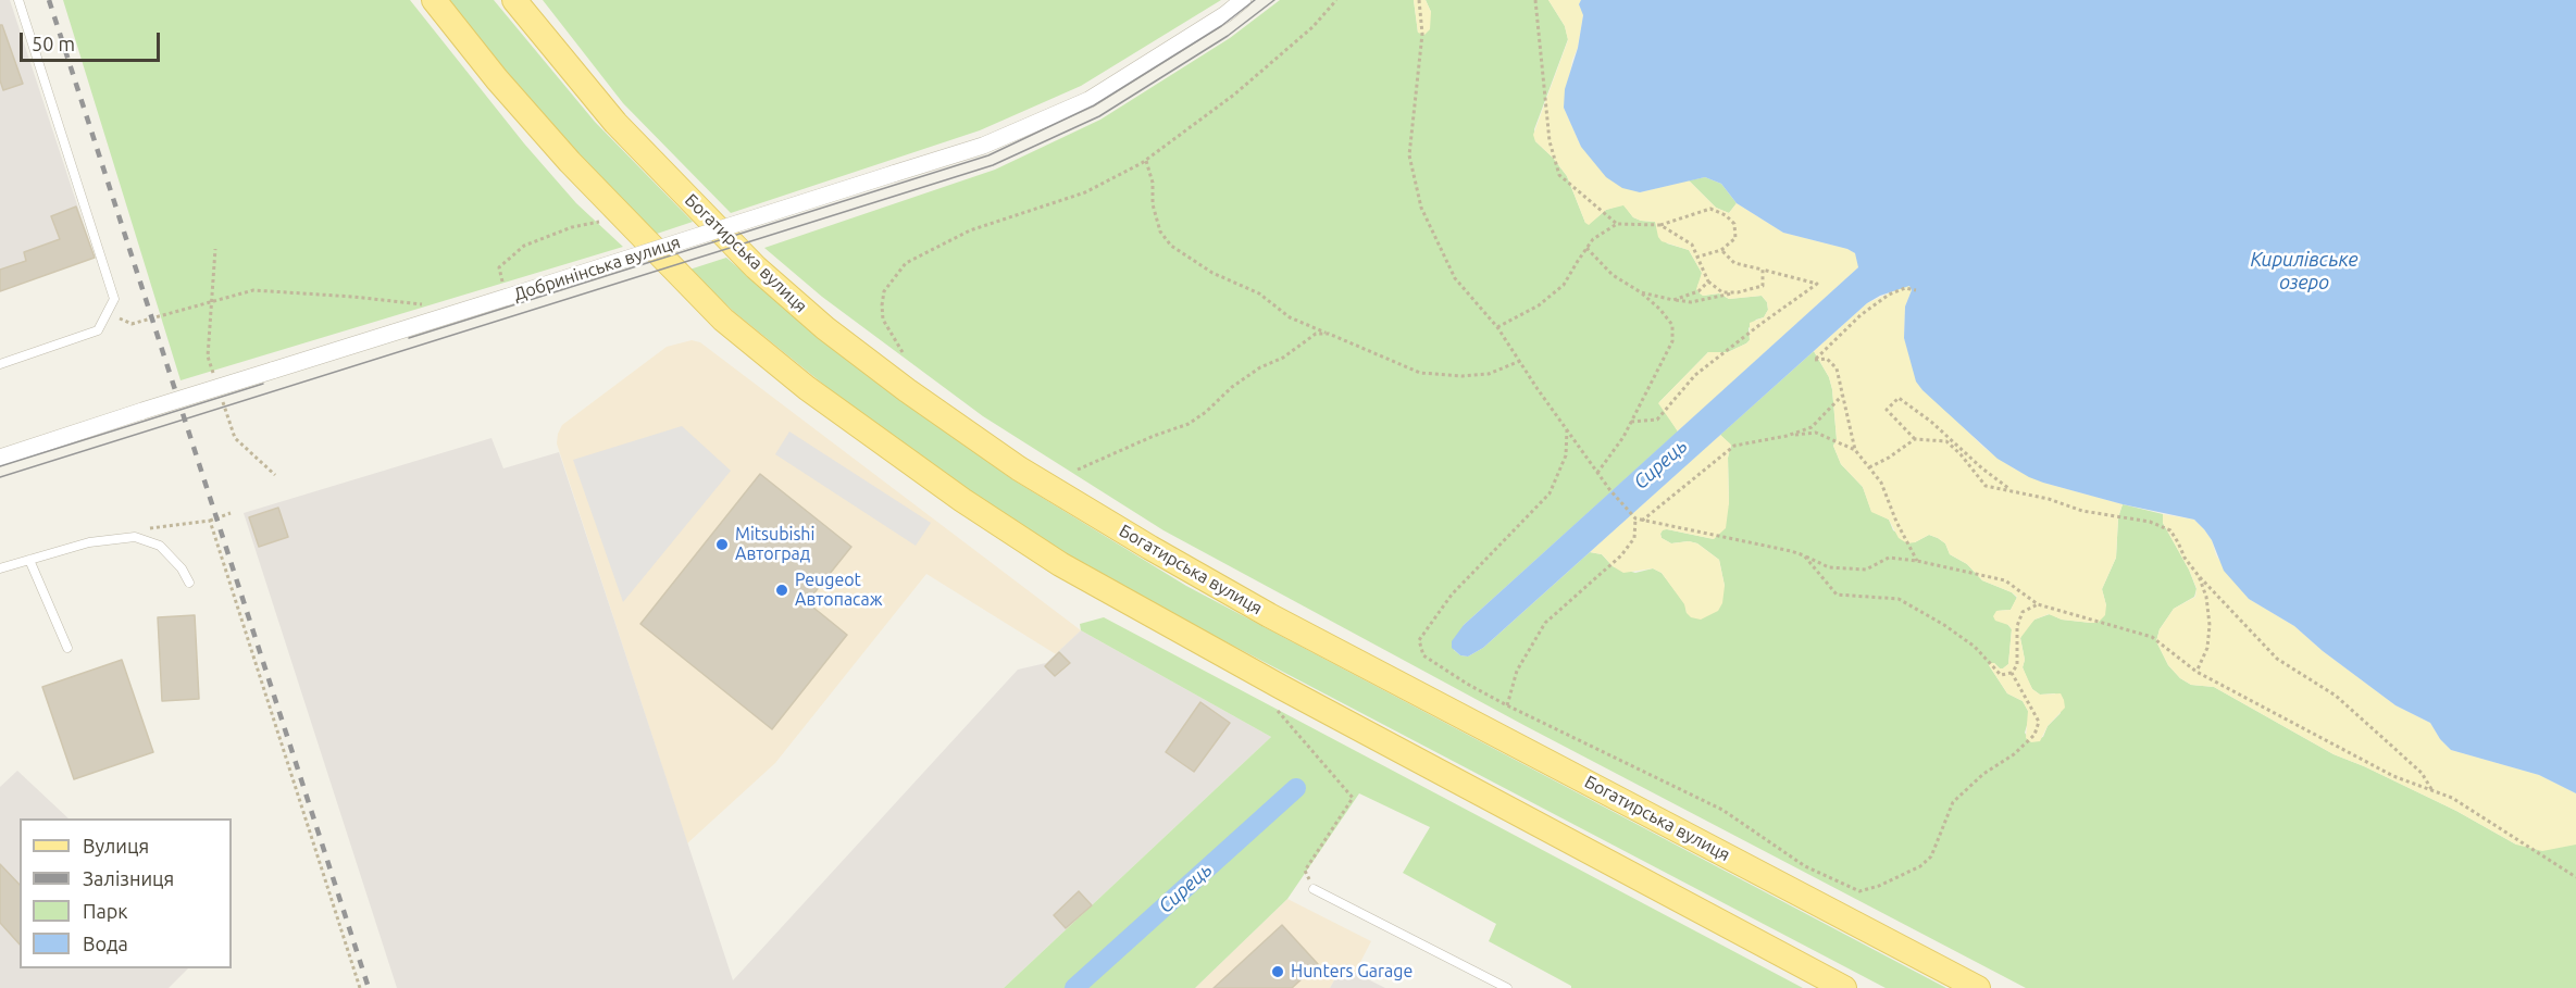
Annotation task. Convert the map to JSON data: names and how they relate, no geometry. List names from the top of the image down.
{
  "streets": {
    "main road": ["Богатирська вулиця"],
    "street": ["Добринінська вулиця"]
  },
  "water": ["Кирилівське озеро", "Сирець"],
  "places": ["Mitsubishi Автоград", "Peugeot Автопасаж", "Hunters Garage"],
  "legend": [
    "Вулиця",
    "Залізниця",
    "Парк",
    "Вода"
  ],
  "scale_bar": "50 m"
}
